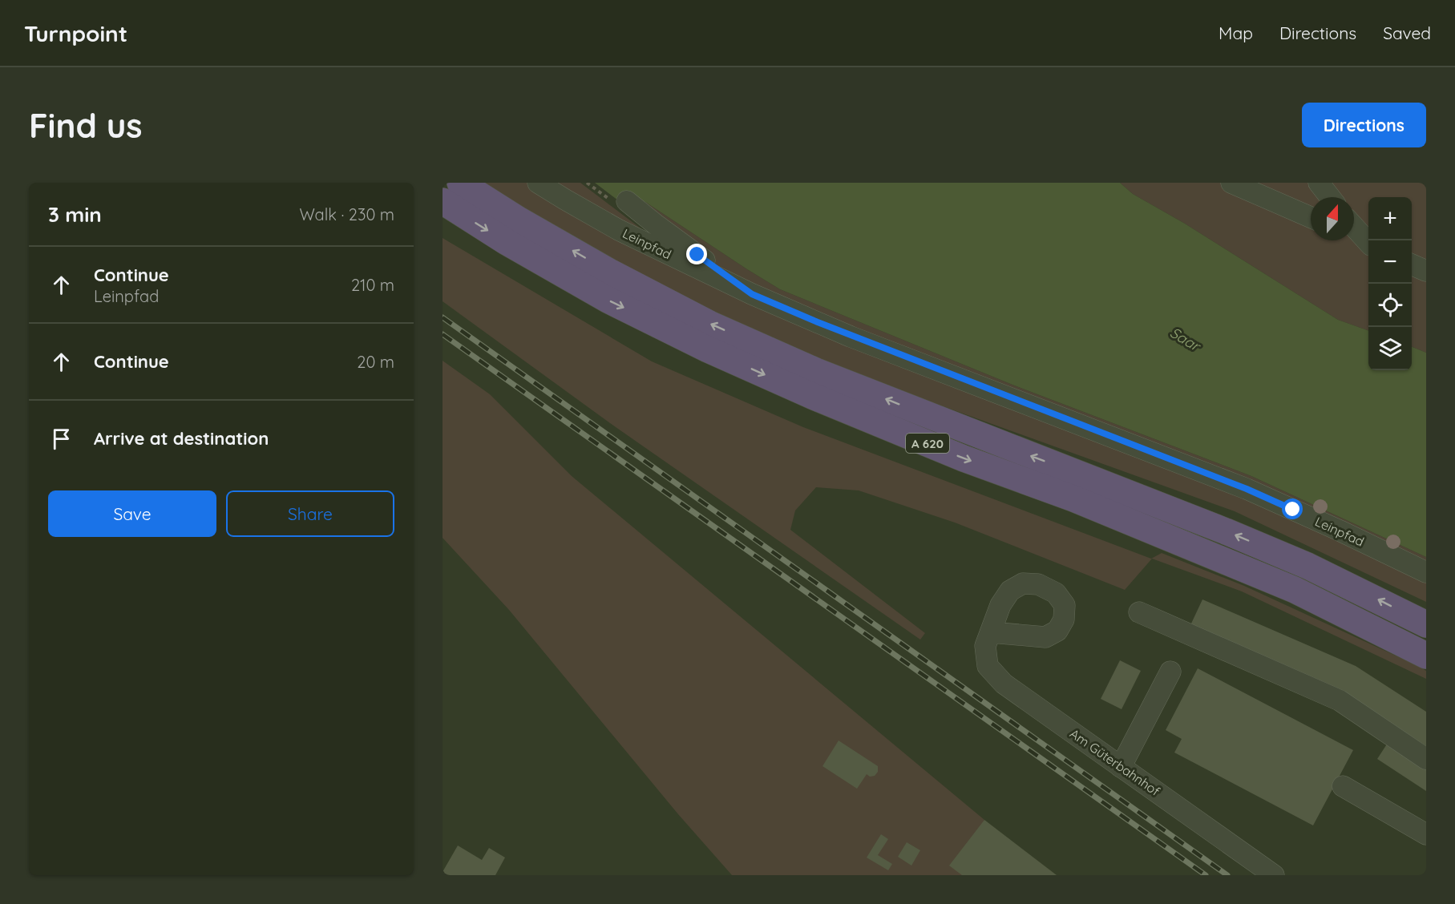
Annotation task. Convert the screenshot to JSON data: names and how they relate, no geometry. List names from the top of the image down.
{
  "streets": {
    "highway": ["A 620"],
    "lane": ["Leinpfad", "Am Güterbahnhof"]
  },
  "water": ["Saar"],
  "north": "top",
  "page": {
    "header": "Turnpoint",
    "nav": ["Map", "Directions", "Saved"],
    "buttons": [
      "Directions",
      ["Save", "Share"]
    ],
    "title": "Find us",
    "heading": ["3 min", "Walk · 230 m"],
    "map_buttons": ["+", "−"],
    "list": [
      ["Continue", "Leinpfad", "210 m"],
      ["Continue", "20 m"],
      "Arrive at destination"
    ]
  }
}
